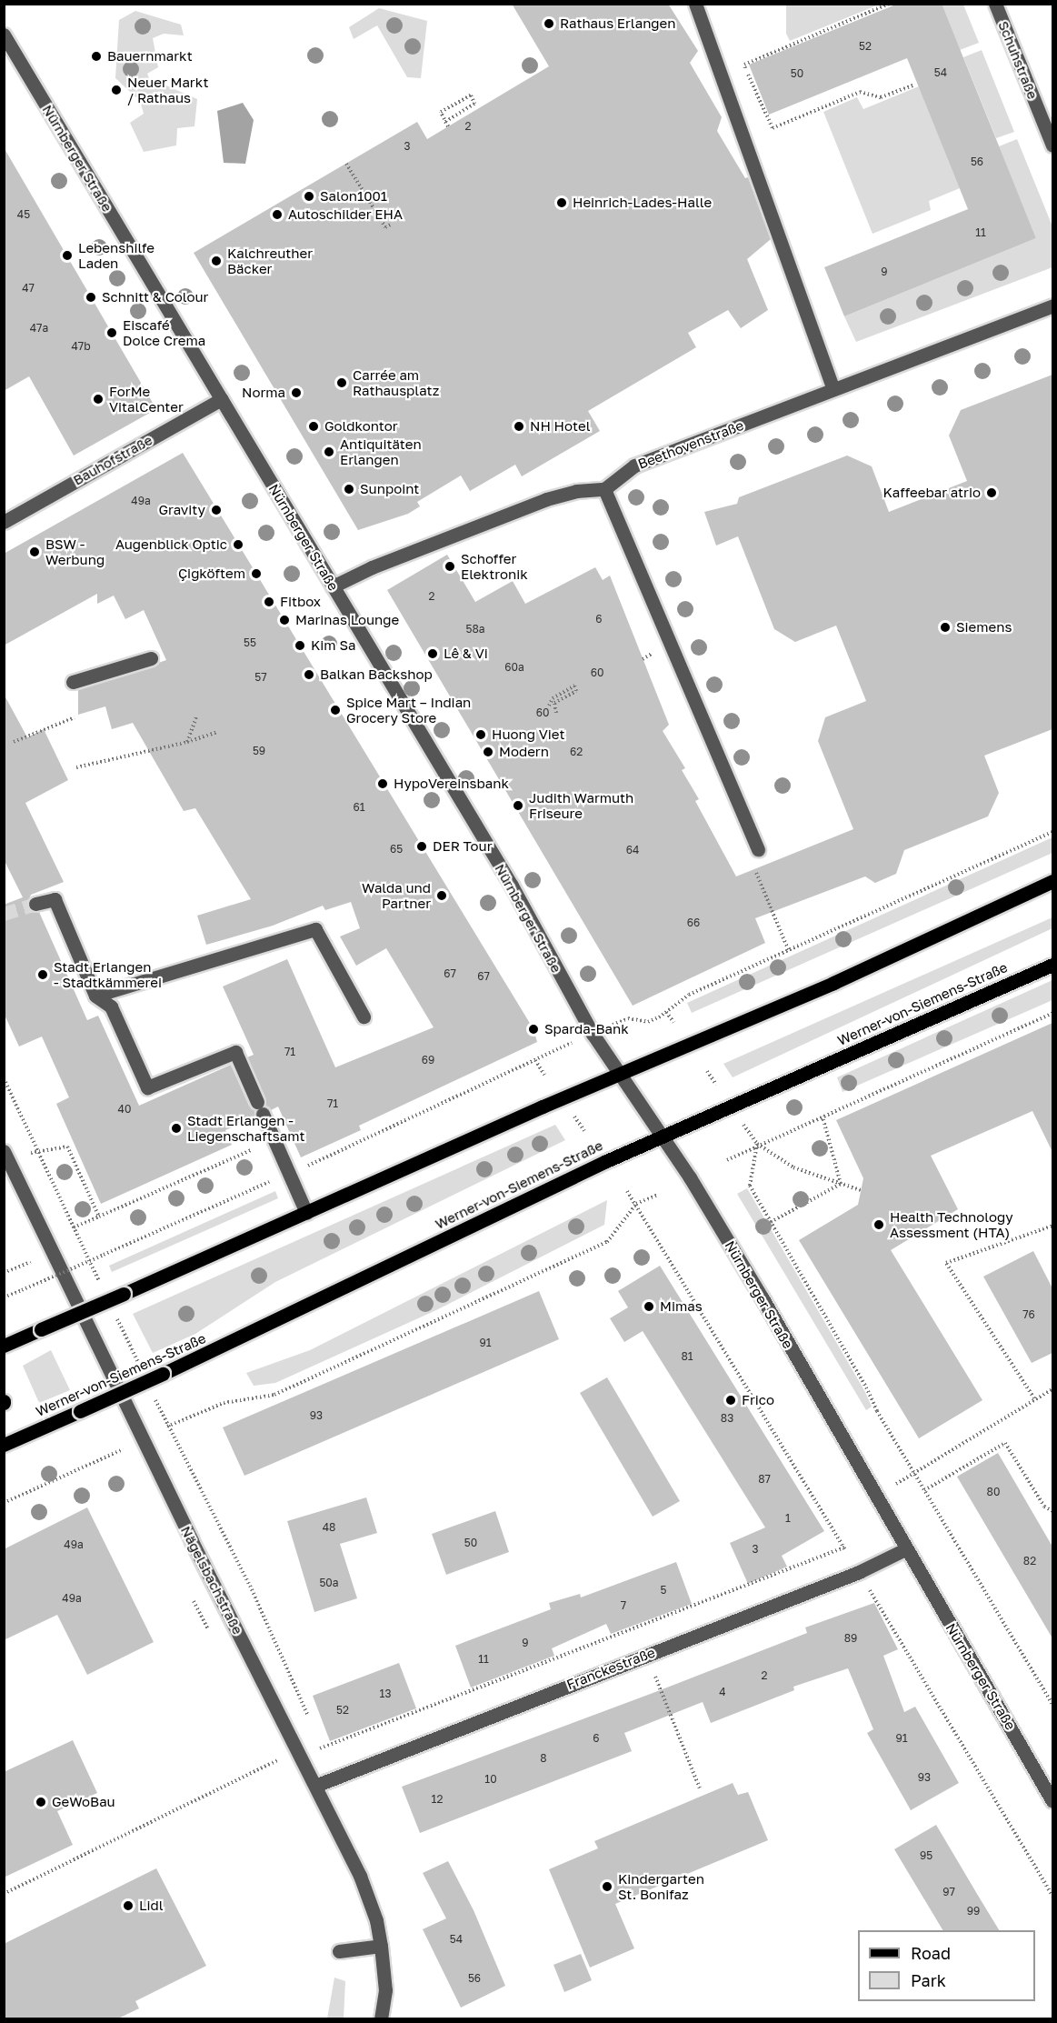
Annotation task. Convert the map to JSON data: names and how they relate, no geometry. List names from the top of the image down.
{
  "streets": {
    "main road": ["Werner-von-Siemens-Straße"],
    "street": [
      "Schuhstraße",
      "Nürnberger Straße",
      "Beethovenstraße",
      "Bauhofstraße",
      "Nägelsbachstraße",
      "Franckestraße"
    ]
  },
  "crossings": [
    ["Nürnberger Straße", "Bauhofstraße"],
    ["Nürnberger Straße", "Werner-von-Siemens-Straße"],
    ["Nürnberger Straße", "Franckestraße"],
    ["Nägelsbachstraße", "Franckestraße"]
  ],
  "places": [
    "Rathaus Erlangen",
    "Bauernmarkt",
    "Neuer Markt / Rathaus",
    "Salon1001",
    "Heinrich-Lades-Halle",
    "Autoschilder EHA",
    "Lebenshilfe Laden",
    "Kalchreuther Bäcker",
    "Schnitt & Colour",
    "Eiscafé Dolce Crema",
    "Carrée am Rathausplatz",
    "Norma",
    "ForMe VitalCenter",
    "Goldkontor",
    "NH Hotel",
    "Antiquitäten Erlangen",
    "Sunpoint",
    "Kaffeebar atrio",
    "Gravity",
    "Augenblick Optic",
    "BSW - Werbung",
    "Schoffer Elektronik",
    "Çiğköftem",
    "Fitbox",
    "Marinas Lounge",
    "Siemens",
    "Kim Sa",
    "Lê & Vi",
    "Balkan Backshop",
    "Spice Mart – Indian Grocery Store",
    "Huong Viet",
    "Modern",
    "HypoVereinsbank",
    "Judith Warmuth Friseure",
    "DER Tour",
    "Walda und Partner",
    "Stadt Erlangen - Stadtkämmerei",
    "Sparda-Bank",
    "Stadt Erlangen - Liegenschaftsamt",
    "Health Technology Assessment (HTA)",
    "Mimas",
    "Frico",
    "GeWoBau",
    "Kindergarten St. Bonifaz",
    "Lidl"
  ],
  "house_numbers": [
    "52",
    "54",
    "50",
    "2",
    "3",
    "56",
    "45",
    "11",
    "9",
    "47",
    "47a",
    "47b",
    "49a",
    "2",
    "6",
    "58a",
    "55",
    "60a",
    "60",
    "57",
    "60",
    "59",
    "62",
    "61",
    "65",
    "64",
    "66",
    "67",
    "67",
    "71",
    "69",
    "71",
    "40",
    "76",
    "91",
    "81",
    "93",
    "83",
    "87",
    "80",
    "1",
    "48",
    "50",
    "49a",
    "3",
    "82",
    "50a",
    "5",
    "49a",
    "7",
    "89",
    "9",
    "11",
    "2",
    "4",
    "13",
    "52",
    "6",
    "91",
    "8",
    "93",
    "10",
    "12",
    "95",
    "97",
    "99",
    "54",
    "56"
  ],
  "legend": ["Road", "Park"]
}
